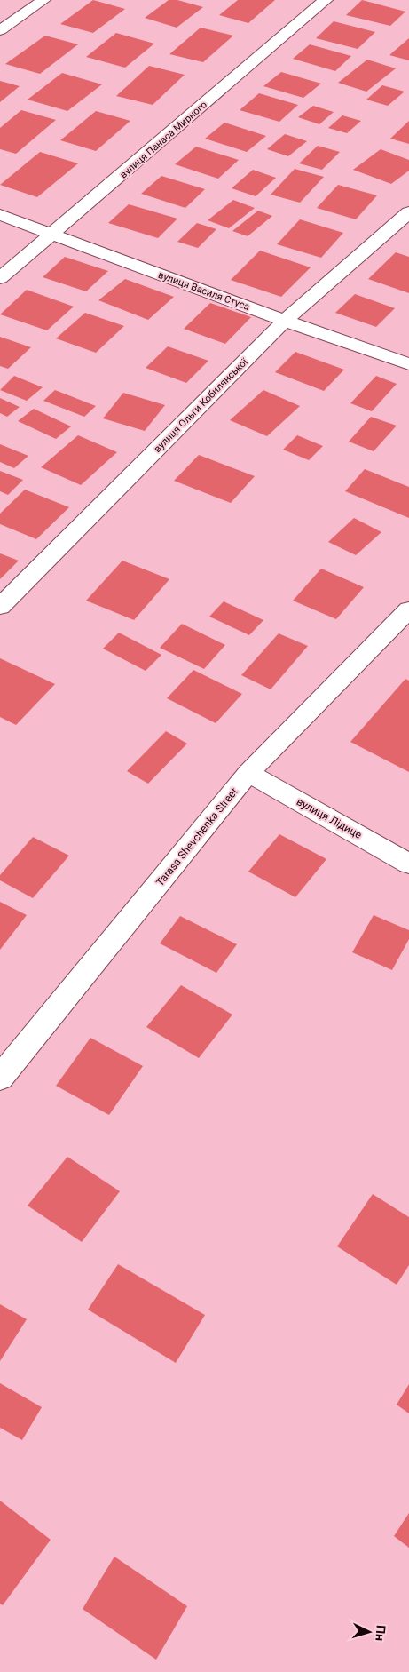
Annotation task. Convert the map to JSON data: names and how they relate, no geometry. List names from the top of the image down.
{
  "streets": {
    "street": [
      "вулиця Панаса Мирного",
      "вулиця Василя Стуса",
      "вулиця Ольги Кобилянської",
      "вулиця Лідице",
      "Tarasa Shevchenka Street"
    ]
  },
  "crossings": [
    ["вулиця Панаса Мирного", "вулиця Василя Стуса"],
    ["вулиця Василя Стуса", "вулиця Ольги Кобилянської"],
    ["вулиця Лідице", "Tarasa Shevchenka Street"]
  ],
  "north": "right"
}
